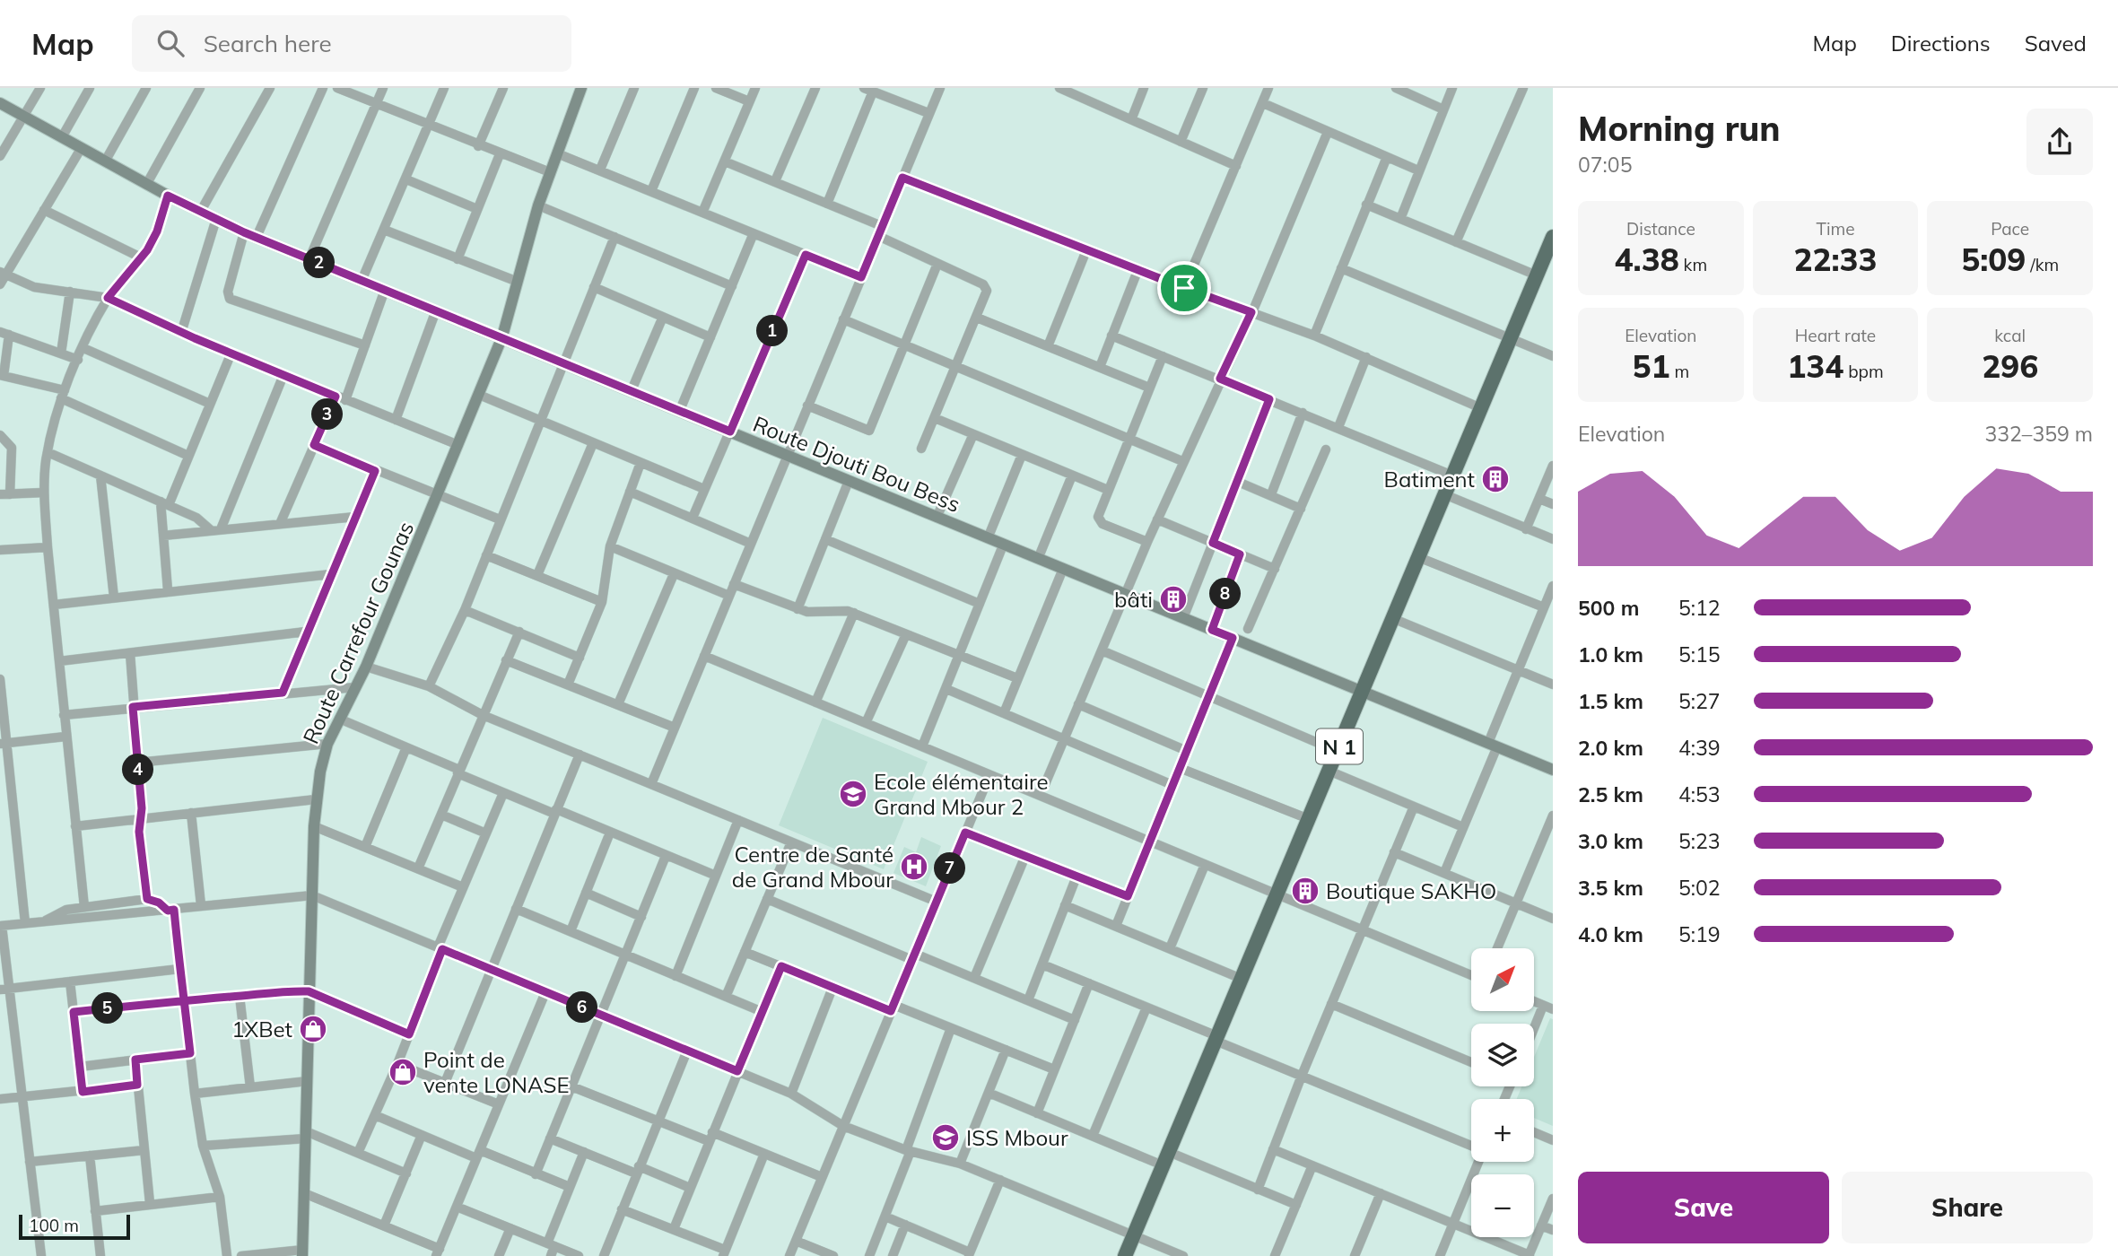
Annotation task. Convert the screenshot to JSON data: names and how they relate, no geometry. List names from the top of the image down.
{
  "streets": {
    "highway": ["N 1"],
    "main road": ["Route Djouti Bou Bess", "Route Carrefour Gounas"]
  },
  "crossings": [
    ["Route Djouti Bou Bess", "Route Carrefour Gounas"],
    ["Route Djouti Bou Bess", "N 1"]
  ],
  "places": {
    "building": ["Batiment", "bâti", "Boutique SAKHO"],
    "school or university": ["Ecole élémentaire Grand Mbour 2", "ISS Mbour"],
    "hospital": ["Centre de Santé de Grand Mbour"],
    "shop": ["1XBet", "Point de vente LONASE"]
  },
  "scale_bar": "100 m",
  "north": "top right",
  "page": {
    "header": "Map",
    "search": "Search here",
    "nav": ["Map", "Directions", "Saved"],
    "heading": ["Morning run", "07:05"],
    "stats": [
      ["Distance", "4.38 km"],
      ["Time", "22:33"],
      ["Pace", "5:09 /km"],
      ["Elevation", "51 m"],
      ["Heart rate", "134 bpm"],
      ["kcal", "296"]
    ],
    "pins": [
      "2",
      "1",
      "3",
      "8",
      "4",
      "7",
      "6",
      "5"
    ],
    "chart": ["Elevation", "332–359 m"],
    "list": [
      {
        "name": "500 m",
        "note": "5:12"
      },
      {
        "name": "1.0 km",
        "note": "5:15"
      },
      {
        "name": "1.5 km",
        "note": "5:27"
      },
      {
        "name": "2.0 km",
        "note": "4:39"
      },
      {
        "name": "2.5 km",
        "note": "4:53"
      },
      {
        "name": "3.0 km",
        "note": "5:23"
      },
      {
        "name": "3.5 km",
        "note": "5:02"
      },
      {
        "name": "4.0 km",
        "note": "5:19"
      }
    ],
    "map_buttons": ["+", "−"],
    "buttons": ["Save", "Share"],
    "scale": "100 m"
  }
}
